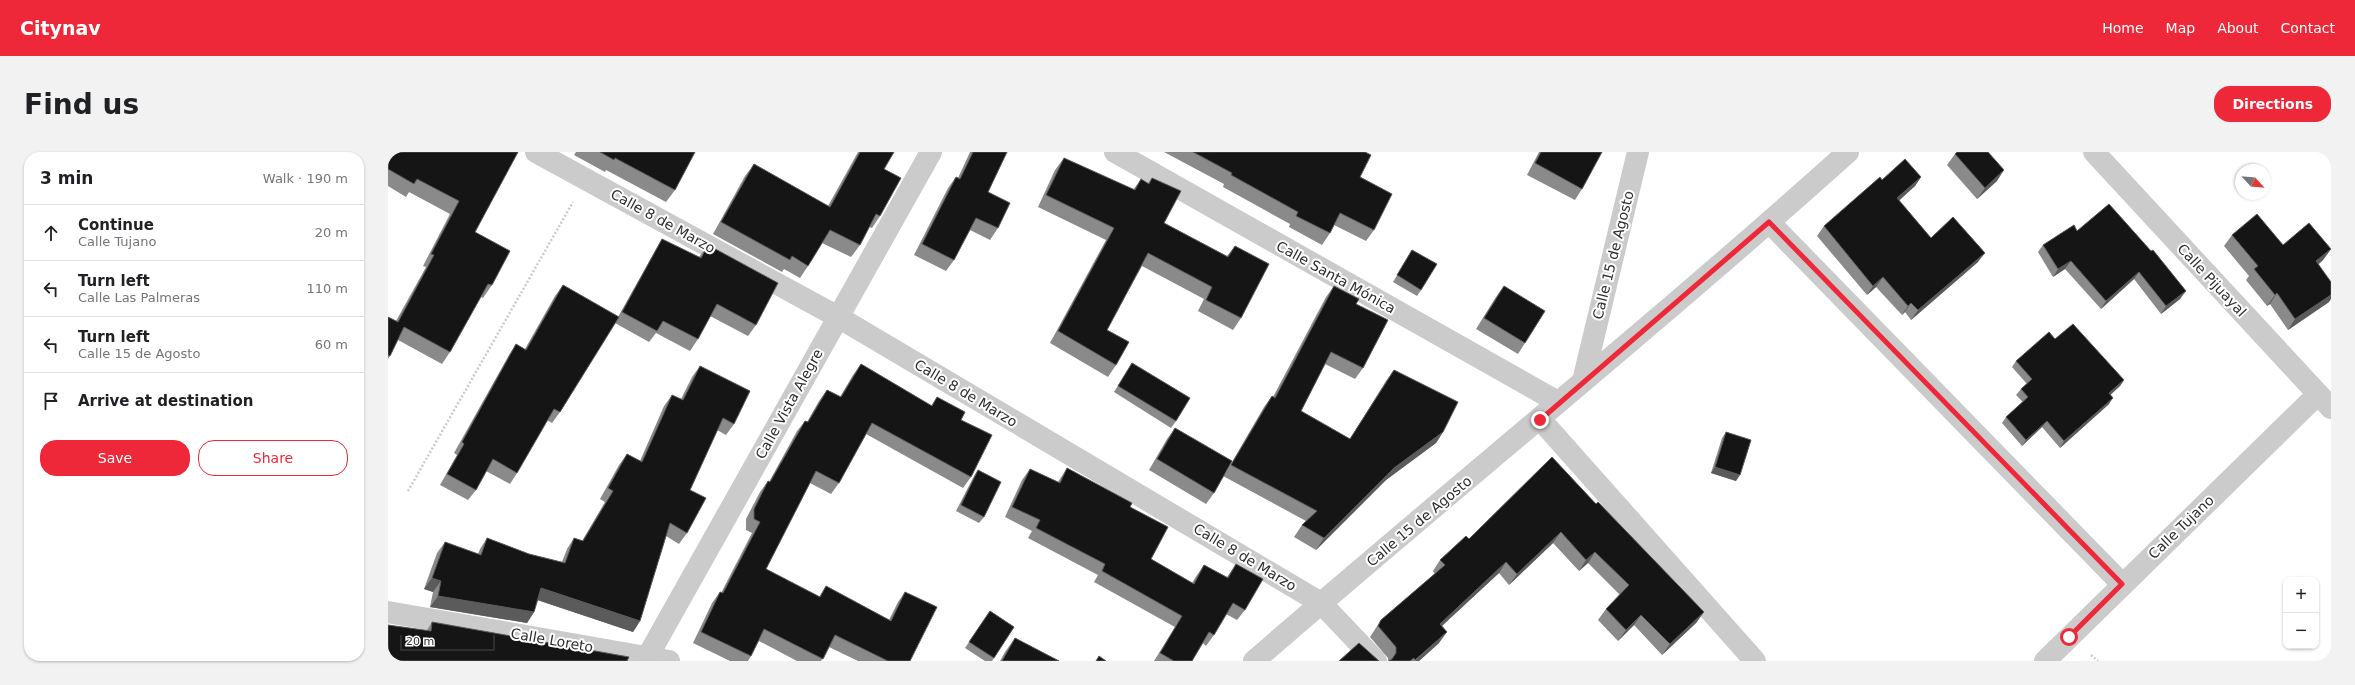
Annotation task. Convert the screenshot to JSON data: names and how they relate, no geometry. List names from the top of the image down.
{
  "streets": {
    "street": [
      "Calle 8 de Marzo",
      "Calle 15 de Agosto",
      "Calle Santa Mónica",
      "Calle Pijuayal",
      "Calle Vista Alegre",
      "Calle Tujano",
      "Calle Loreto"
    ]
  },
  "crossings": [
    ["Calle 8 de Marzo", "Calle 15 de Agosto"],
    ["Calle 8 de Marzo", "Calle Vista Alegre"],
    ["Calle 15 de Agosto", "Calle Santa Mónica"],
    ["Calle Pijuayal", "Calle Tujano"],
    ["Calle Vista Alegre", "Calle Loreto"]
  ],
  "scale_bar": "20 m",
  "north": "bottom right",
  "page": {
    "header": "Citynav",
    "nav": [
      "Home",
      "Map",
      "About",
      "Contact"
    ],
    "buttons": [
      "Directions",
      ["Save", "Share"]
    ],
    "title": "Find us",
    "heading": ["3 min", "Walk · 190 m"],
    "list": [
      ["Continue", "Calle Tujano", "20 m"],
      ["Turn left", "Calle Las Palmeras", "110 m"],
      ["Turn left", "Calle 15 de Agosto", "60 m"],
      "Arrive at destination"
    ],
    "map_buttons": ["+", "−"],
    "scale": "20 m"
  }
}
